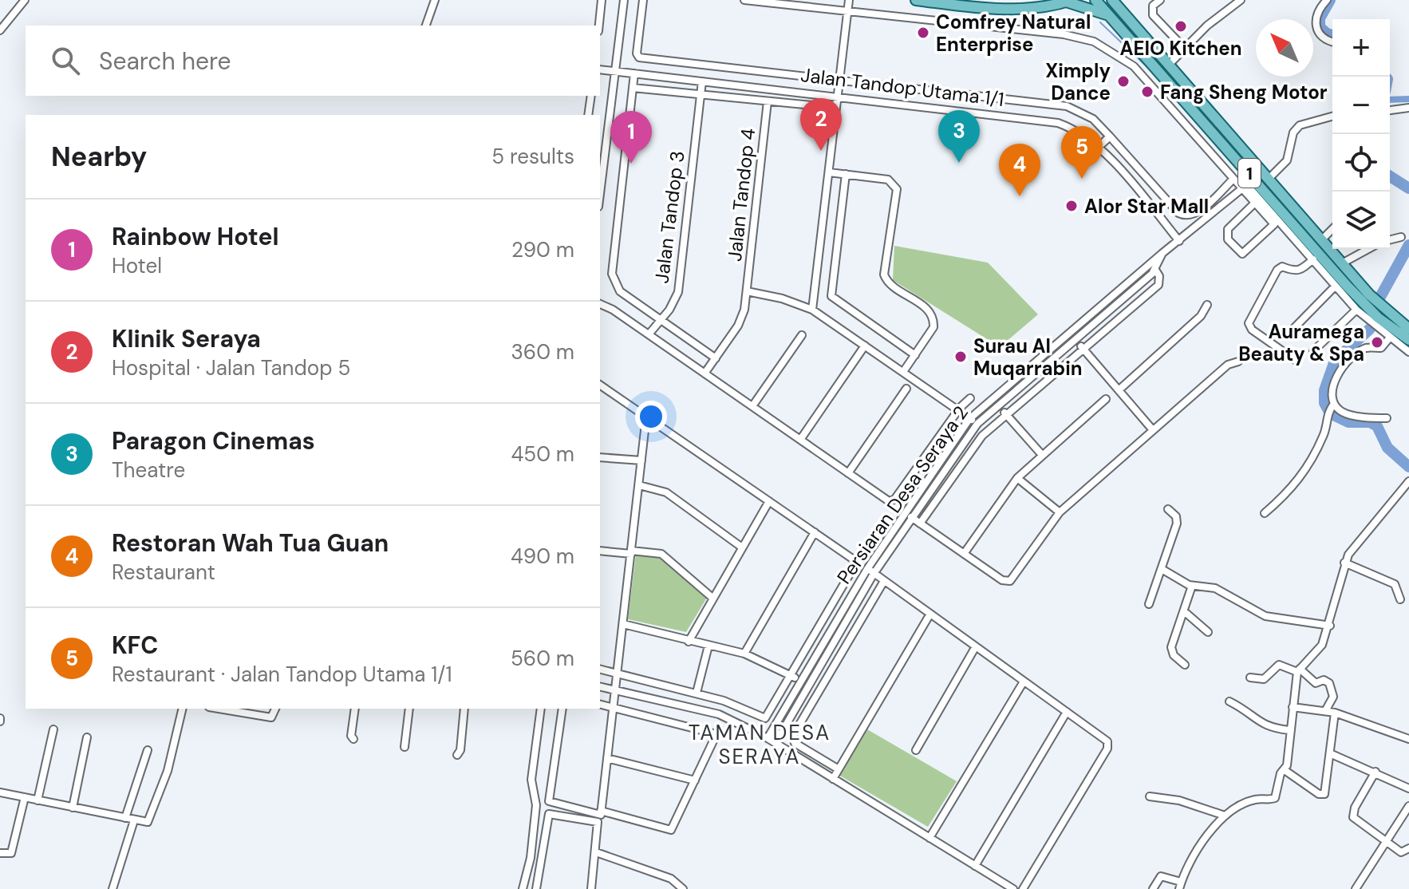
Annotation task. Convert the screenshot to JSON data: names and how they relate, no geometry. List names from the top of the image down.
{
  "streets": {
    "main road": ["1"],
    "street": [
      "Jalan Tandop Utama 1/1",
      "Jalan Tandop 4",
      "Jalan Tandop 3",
      "Persiaran Desa Seraya 2"
    ]
  },
  "crossings": [
    ["Jalan Tandop Utama 1/1", "Jalan Tandop 3"]
  ],
  "districts": ["TAMAN DESA SERAYA"],
  "places": [
    "AEIO Kitchen",
    "Comfrey Natural Enterprise",
    "Ximply Dance",
    "Fang Sheng Motor",
    "Alor Star Mall",
    "Auramega Beauty & Spa",
    "Surau Al Muqarrabin"
  ],
  "north": "top left",
  "page": {
    "map_buttons": ["+", "−"],
    "search": "Search here",
    "pins": [
      "2",
      "3",
      "1",
      "5",
      "4"
    ],
    "heading": ["Nearby", "5 results"],
    "list": [
      {
        "mark": "1",
        "name": "Rainbow Hotel",
        "note": "Hotel",
        "value": "290 m"
      },
      {
        "mark": "2",
        "name": "Klinik Seraya",
        "note": "Hospital · Jalan Tandop 5",
        "value": "360 m"
      },
      {
        "mark": "3",
        "name": "Paragon Cinemas",
        "note": "Theatre",
        "value": "450 m"
      },
      {
        "mark": "4",
        "name": "Restoran Wah Tua Guan",
        "note": "Restaurant",
        "value": "490 m"
      },
      {
        "mark": "5",
        "name": "KFC",
        "note": "Restaurant · Jalan Tandop Utama 1/1",
        "value": "560 m"
      }
    ]
  }
}
